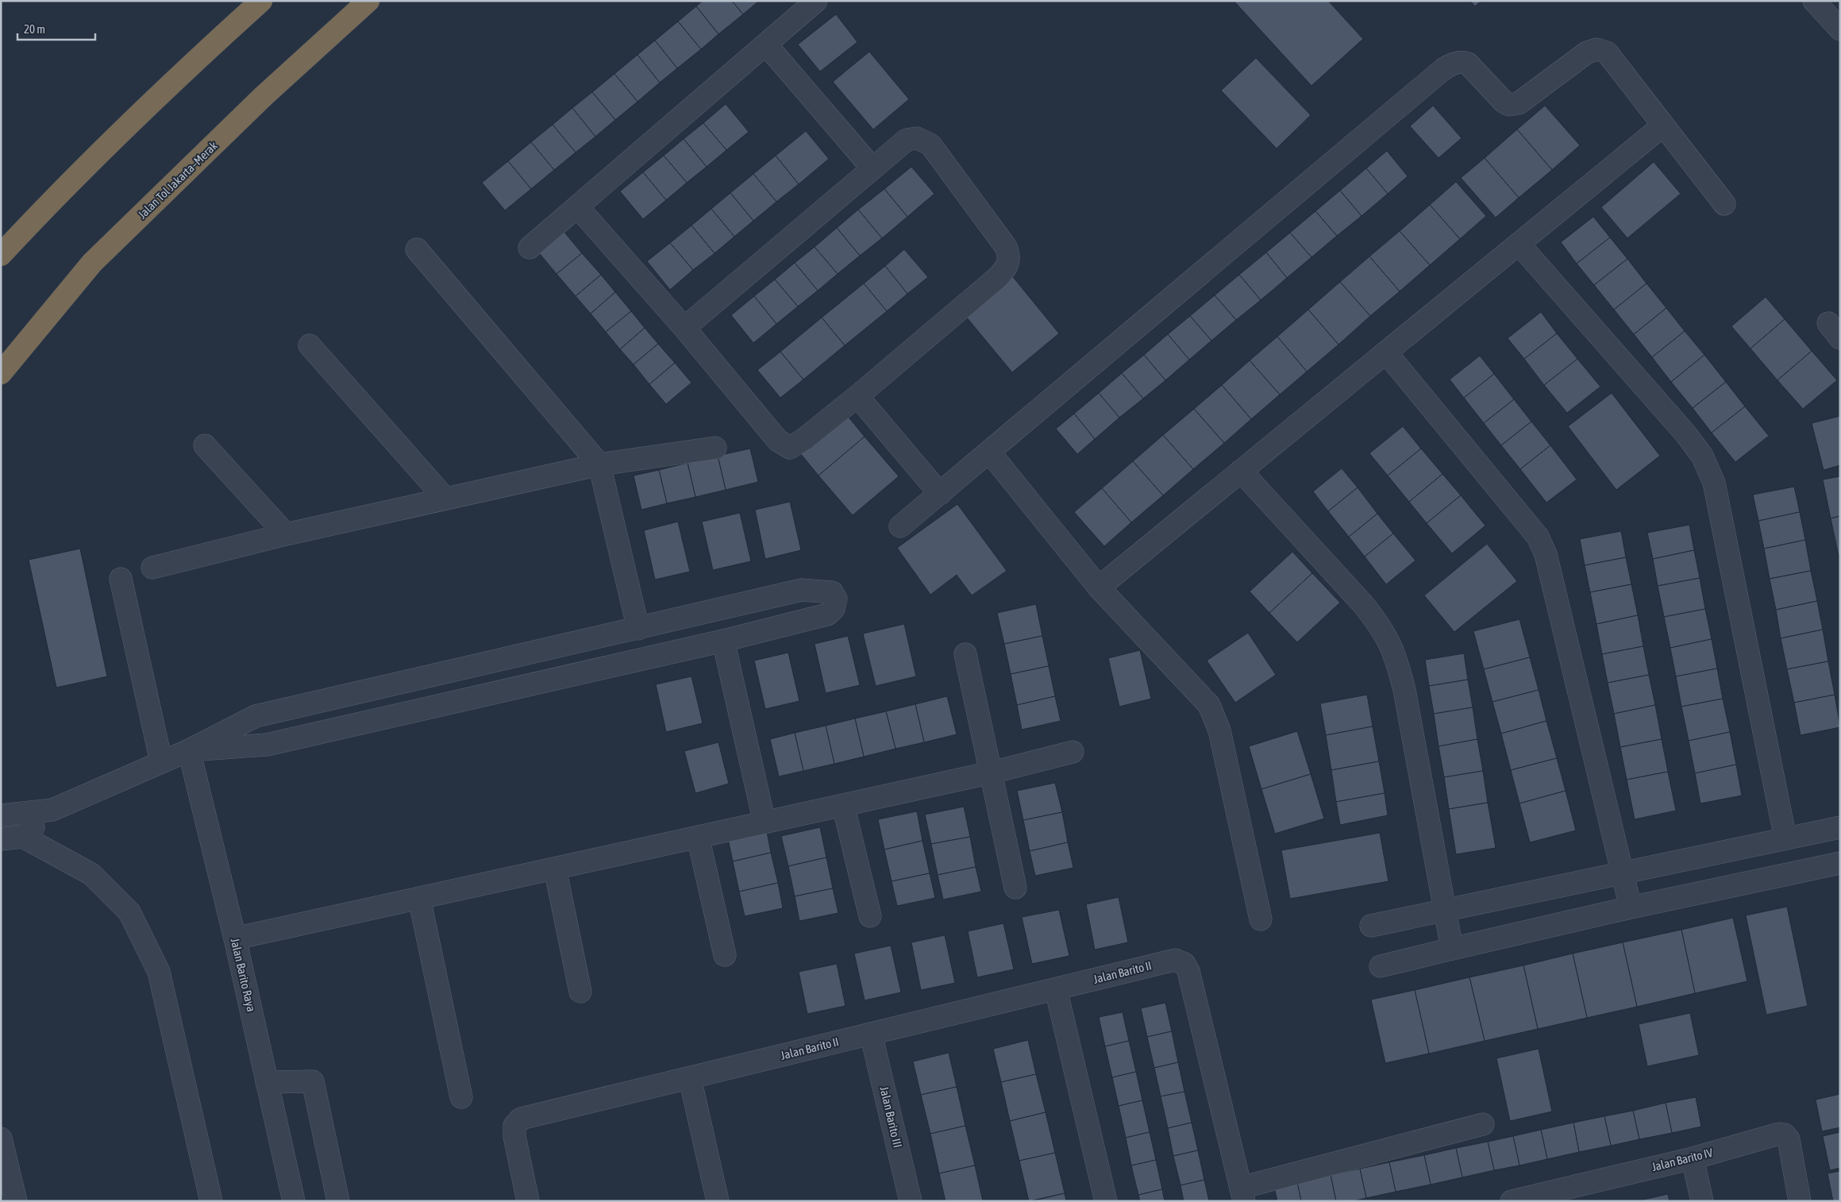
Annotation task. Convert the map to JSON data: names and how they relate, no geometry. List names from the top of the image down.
{
  "streets": {
    "highway": ["Jalan Tol Jakarta–Merak"],
    "street": [
      "Jalan Barito II",
      "Jalan Barito Raya",
      "Jalan Barito III",
      "Jalan Barito IV"
    ]
  },
  "crossings": [
    ["Jalan Barito II", "Jalan Barito III"]
  ],
  "scale_bar": "20 m"
}
